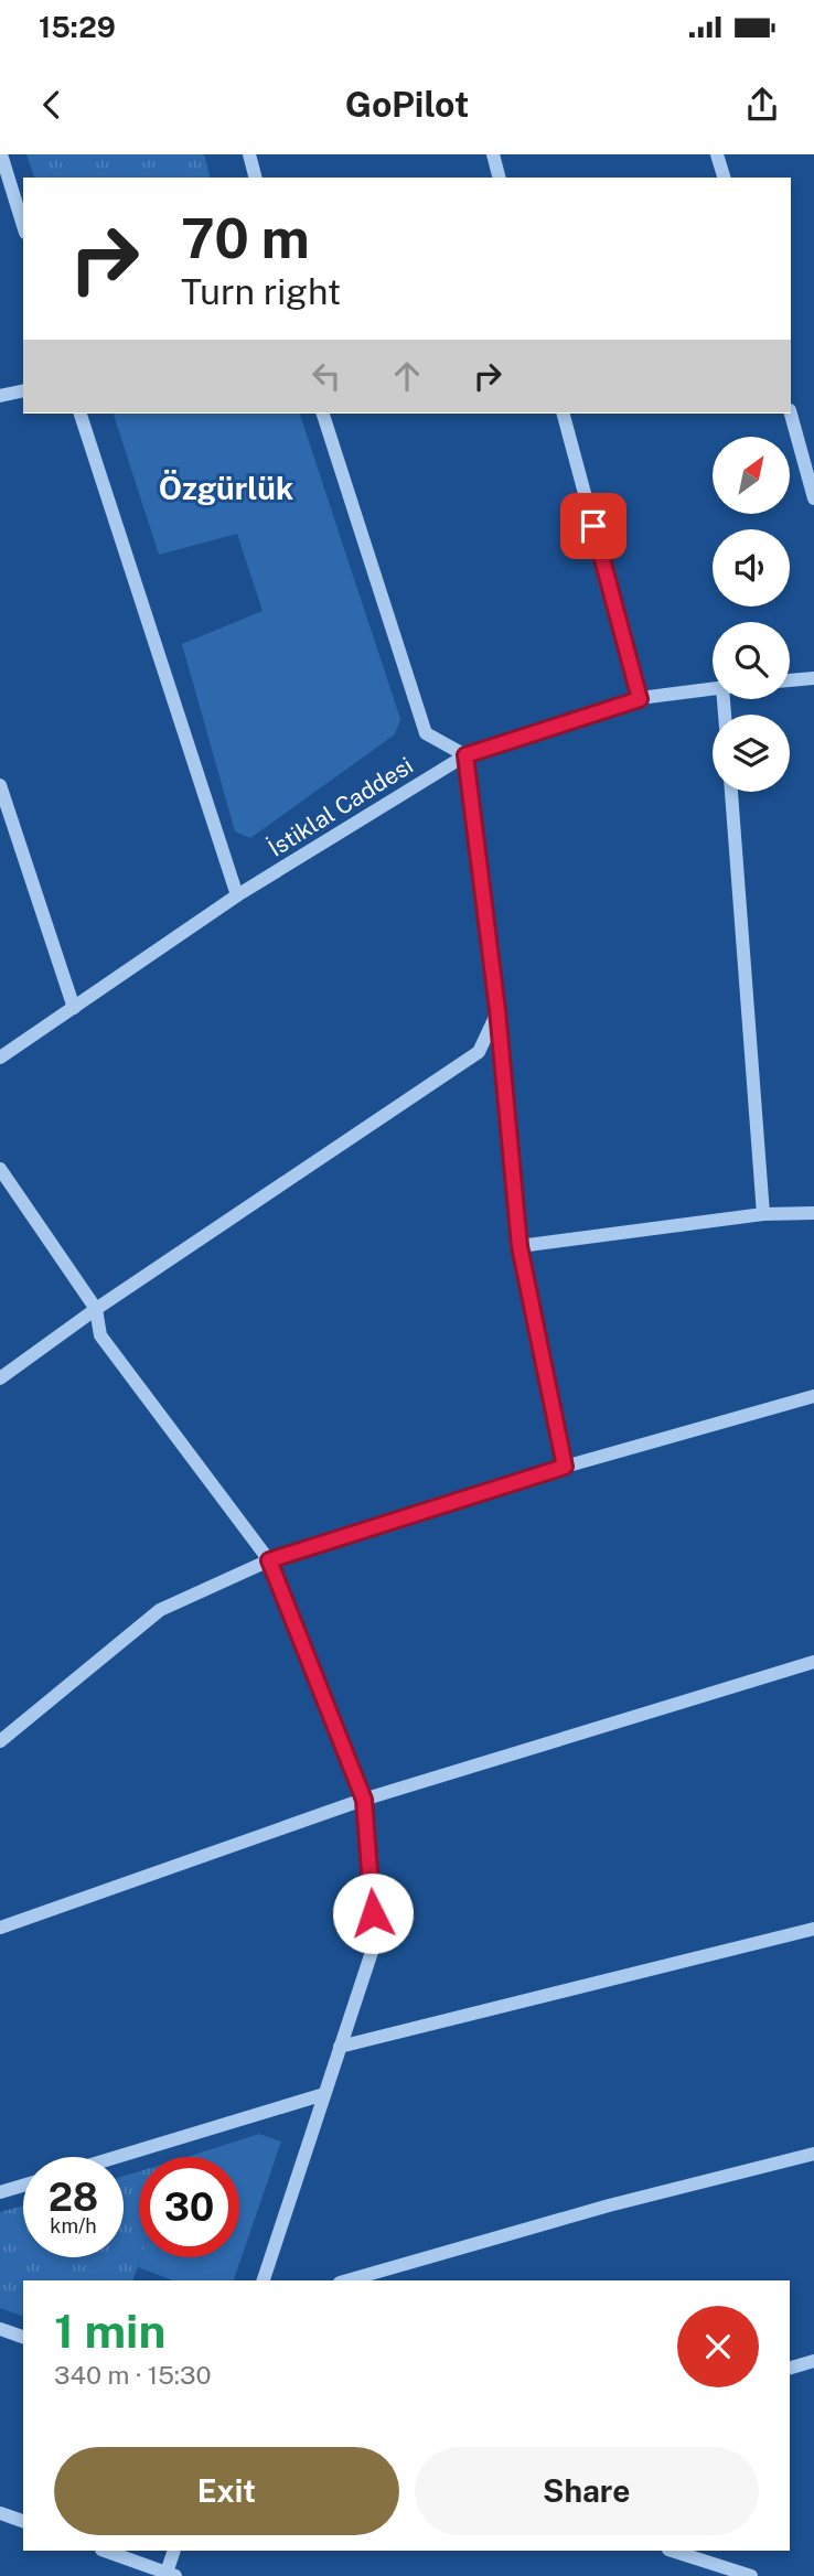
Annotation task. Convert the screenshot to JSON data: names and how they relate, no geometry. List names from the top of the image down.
{
  "streets": {
    "street": ["İstiklal Caddesi"]
  },
  "districts": ["Özgürlük"],
  "north": "top right",
  "page": {
    "status": "15:29",
    "header": "GoPilot",
    "turn": ["70 m", "Turn right"],
    "speed": "28 km/h",
    "limit": "30",
    "heading": ["1 min", "340 m · 15:30"],
    "buttons": ["Exit", "Share"]
  }
}
